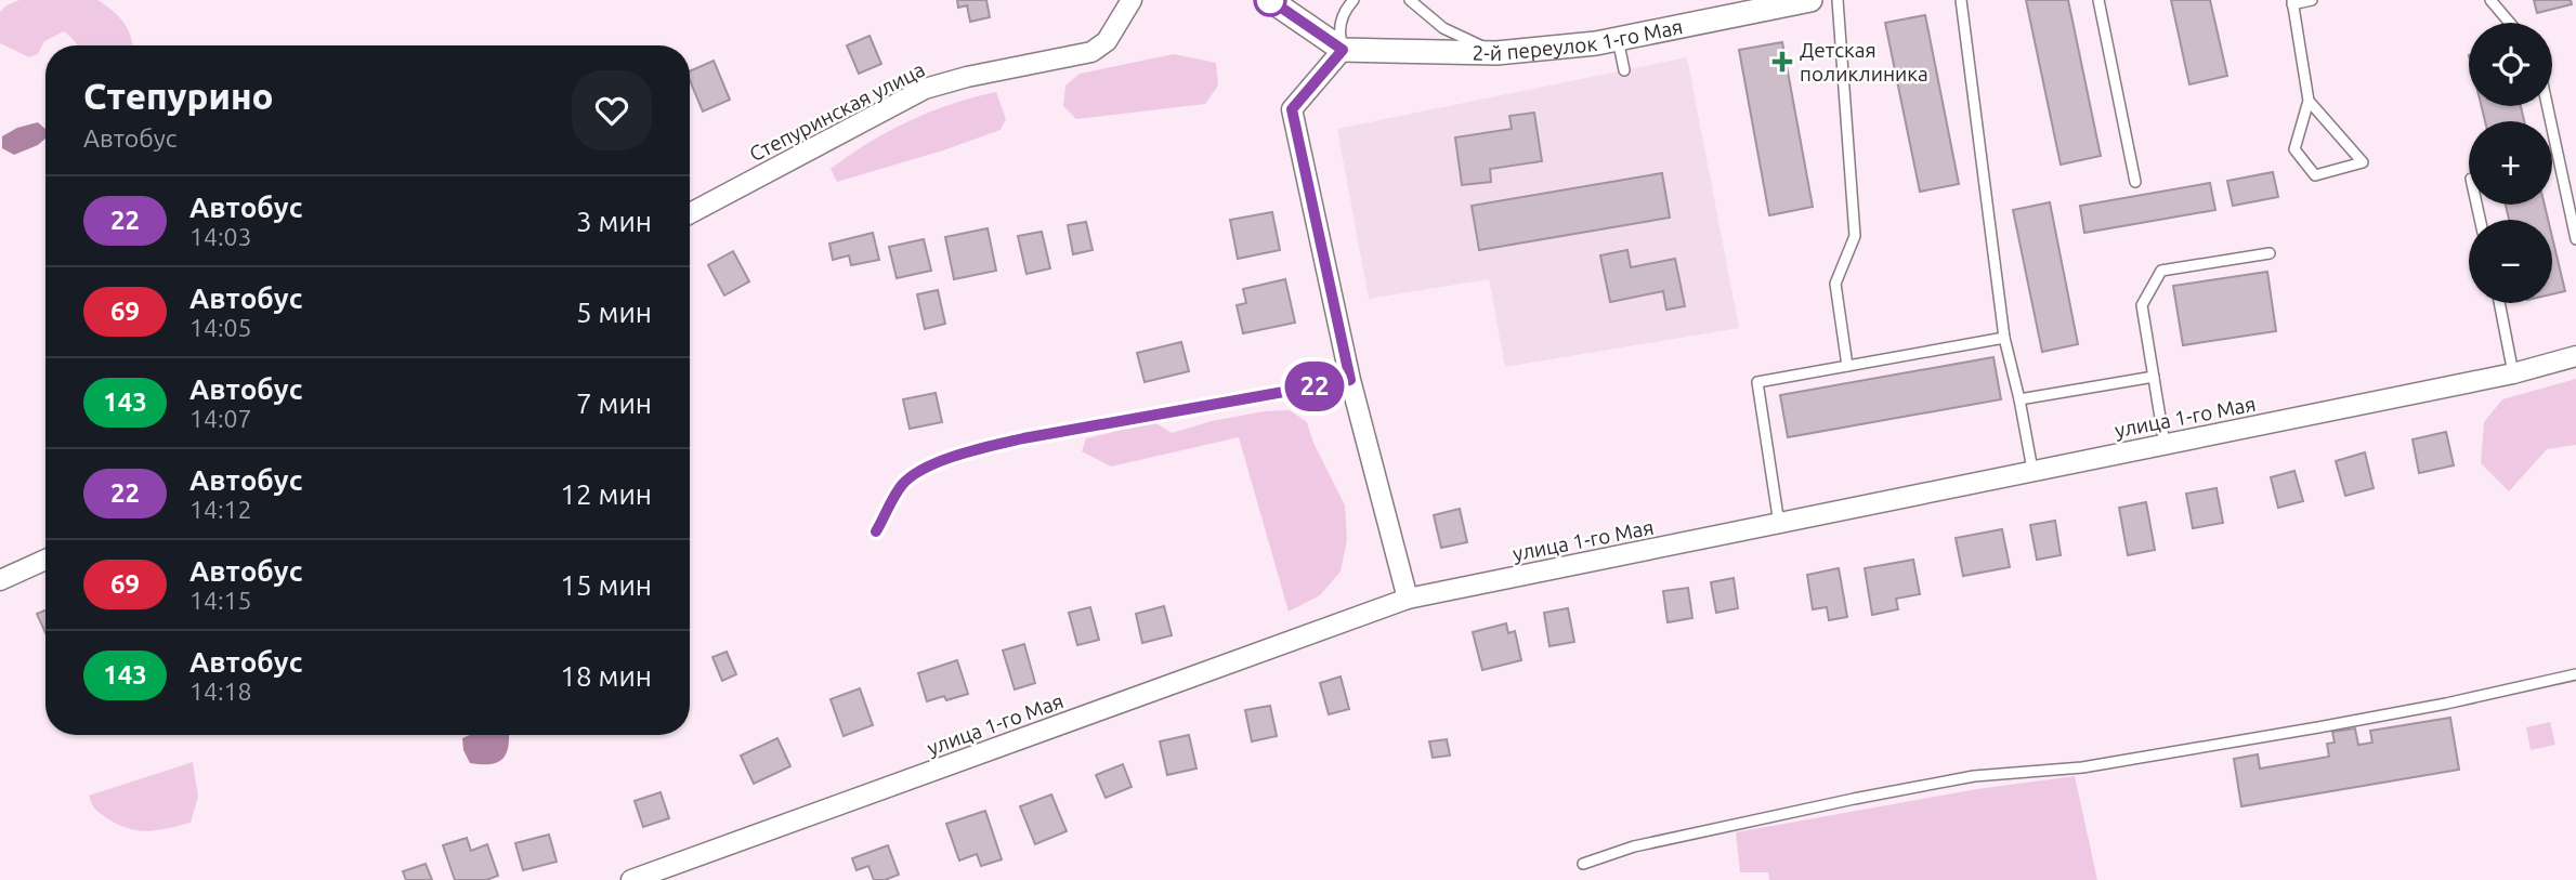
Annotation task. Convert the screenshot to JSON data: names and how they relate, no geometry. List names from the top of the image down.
{
  "streets": {
    "street": ["2-й переулок 1-го Мая", "Степуринская улица", "улица 1-го Мая"]
  },
  "places": {
    "health": ["Детская поликлиника"]
  },
  "lines": ["bus line 22"],
  "page": {
    "on_map": "22",
    "map_buttons": ["+", "−"],
    "heading": ["Степурино", "Автобус"],
    "list": [
      {
        "mark": "22",
        "name": "Автобус",
        "note": "14:03",
        "value": "3 мин"
      },
      {
        "mark": "69",
        "name": "Автобус",
        "note": "14:05",
        "value": "5 мин"
      },
      {
        "mark": "143",
        "name": "Автобус",
        "note": "14:07",
        "value": "7 мин"
      },
      {
        "mark": "22",
        "name": "Автобус",
        "note": "14:12",
        "value": "12 мин"
      },
      {
        "mark": "69",
        "name": "Автобус",
        "note": "14:15",
        "value": "15 мин"
      },
      {
        "mark": "143",
        "name": "Автобус",
        "note": "14:18",
        "value": "18 мин"
      }
    ]
  }
}
